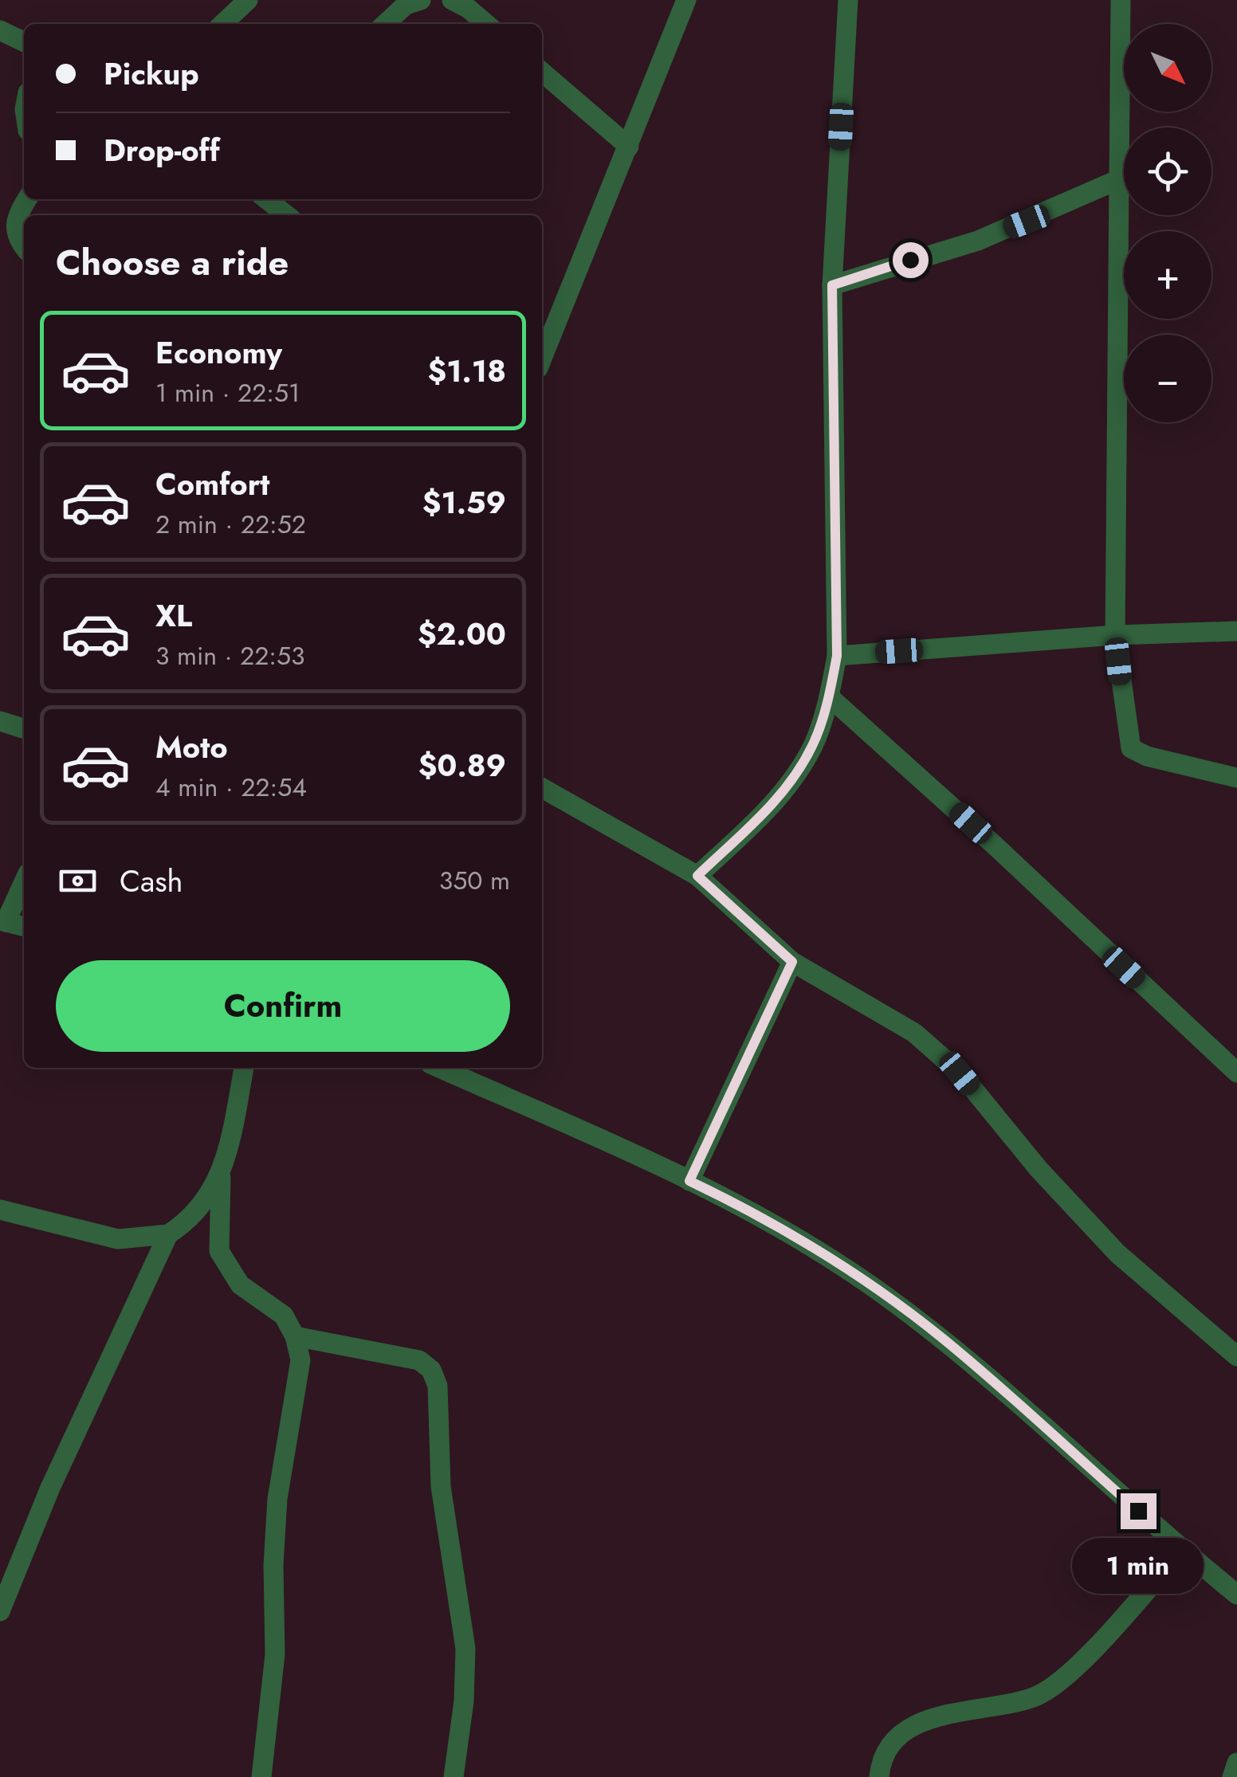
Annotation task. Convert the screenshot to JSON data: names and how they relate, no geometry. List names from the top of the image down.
{
  "north": "bottom right",
  "page": {
    "map_buttons": ["+", "−"],
    "banner": ["Pickup", "Drop-off"],
    "heading": "Choose a ride",
    "list": [
      {
        "name": "Economy",
        "note": "1 min · 22:51",
        "value": "$1.18"
      },
      {
        "name": "Comfort",
        "note": "2 min · 22:52",
        "value": "$1.59"
      },
      {
        "name": "XL",
        "note": "3 min · 22:53",
        "value": "$2.00"
      },
      {
        "name": "Moto",
        "note": "4 min · 22:54",
        "value": "$0.89"
      }
    ],
    "pay": ["Cash", "350 m"],
    "buttons": "Confirm",
    "bubble": "1 min"
  }
}
